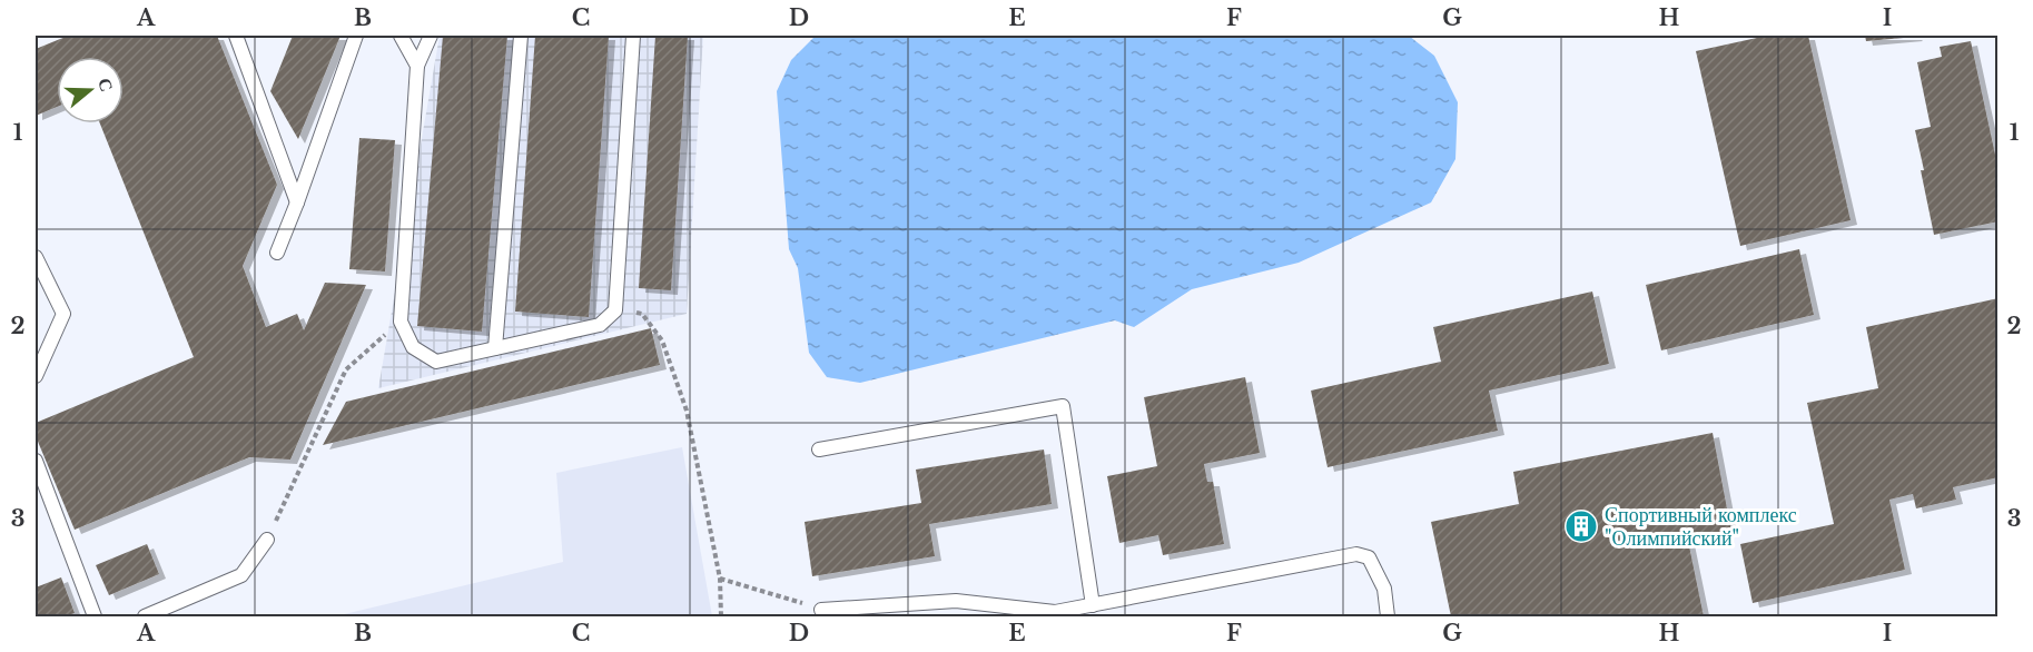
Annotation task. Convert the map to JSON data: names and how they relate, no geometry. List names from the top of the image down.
{
  "places": {
    "building": ["Спортивный комплекс \"Олимпийский\""]
  },
  "north": "right",
  "grid": {
    "columns": [
      "A",
      "B",
      "C",
      "D",
      "E",
      "F",
      "G",
      "H",
      "I"
    ],
    "rows": ["1", "2", "3"]
  }
}
